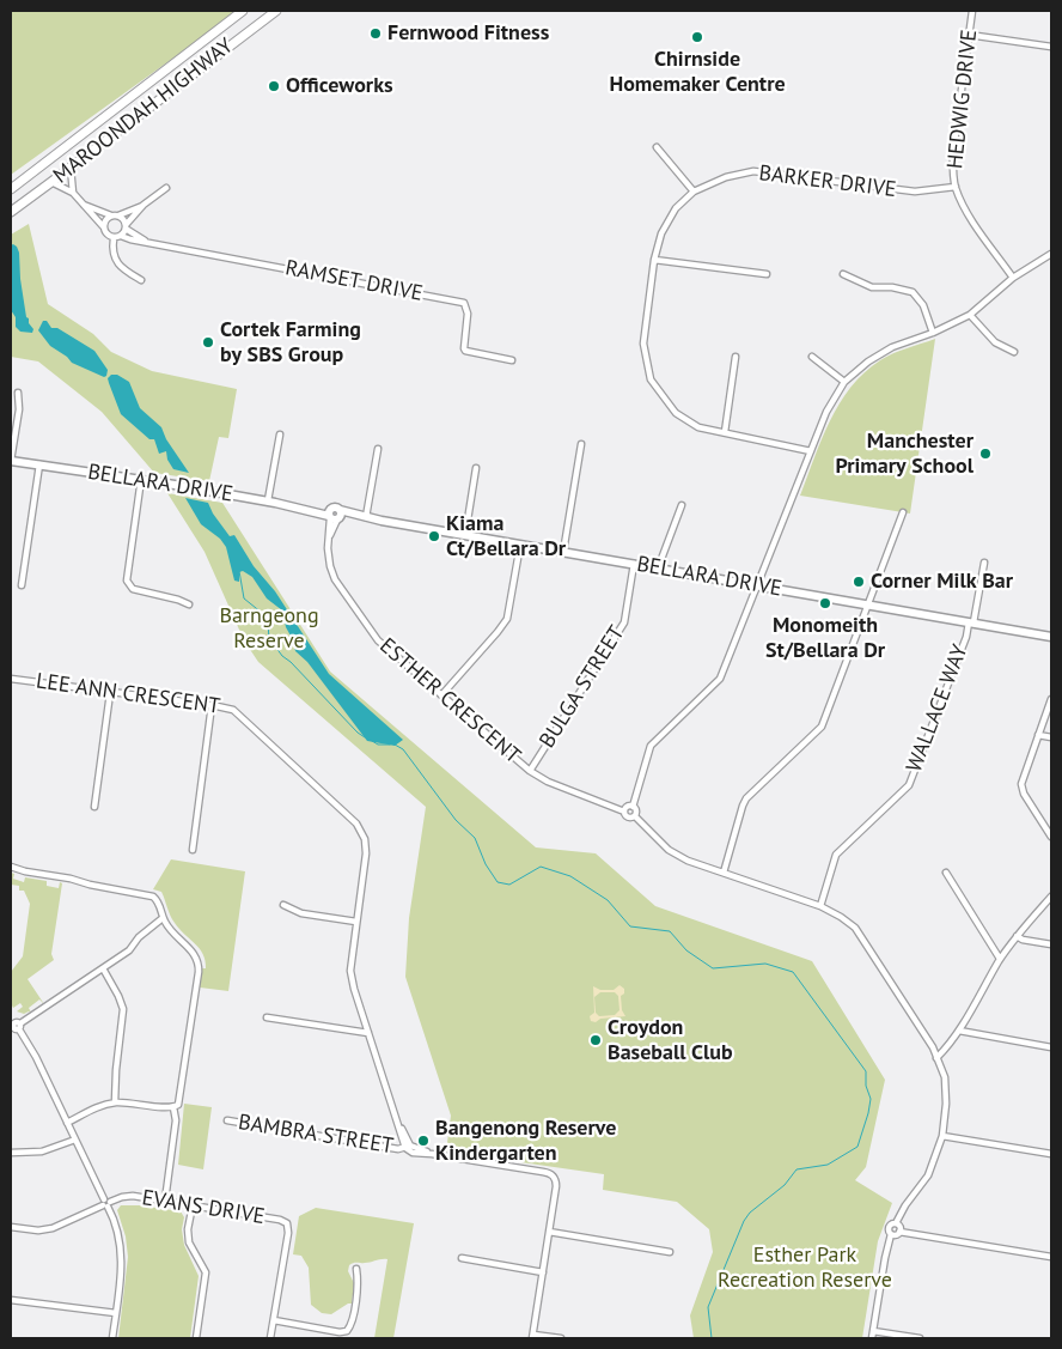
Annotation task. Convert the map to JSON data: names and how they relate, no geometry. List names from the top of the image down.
{
  "streets": {
    "highway": ["MAROONDAH HIGHWAY"],
    "main road": ["BELLARA DRIVE"],
    "street": [
      "HEDWIG DRIVE",
      "BARKER DRIVE",
      "RAMSET DRIVE",
      "BULGA STREET",
      "LEE ANN CRESCENT",
      "ESTHER CRESCENT",
      "WALLACE WAY",
      "BAMBRA STREET",
      "EVANS DRIVE"
    ]
  },
  "crossings": [
    ["HEDWIG DRIVE", "BARKER DRIVE"],
    ["BELLARA DRIVE", "BULGA STREET"],
    ["BELLARA DRIVE", "ESTHER CRESCENT"],
    ["BELLARA DRIVE", "WALLACE WAY"],
    ["BULGA STREET", "ESTHER CRESCENT"],
    ["LEE ANN CRESCENT", "BAMBRA STREET"]
  ],
  "parks": ["Barngeong Reserve", "Esther Park Recreation Reserve"],
  "places": [
    "Fernwood Fitness",
    "Chirnside Homemaker Centre",
    "Officeworks",
    "Cortek Farming by SBS Group",
    "Manchester Primary School",
    "Kiama Ct/Bellara Dr",
    "Corner Milk Bar",
    "Monomeith St/Bellara Dr",
    "Croydon Baseball Club",
    "Bangenong Reserve Kindergarten"
  ]
}
